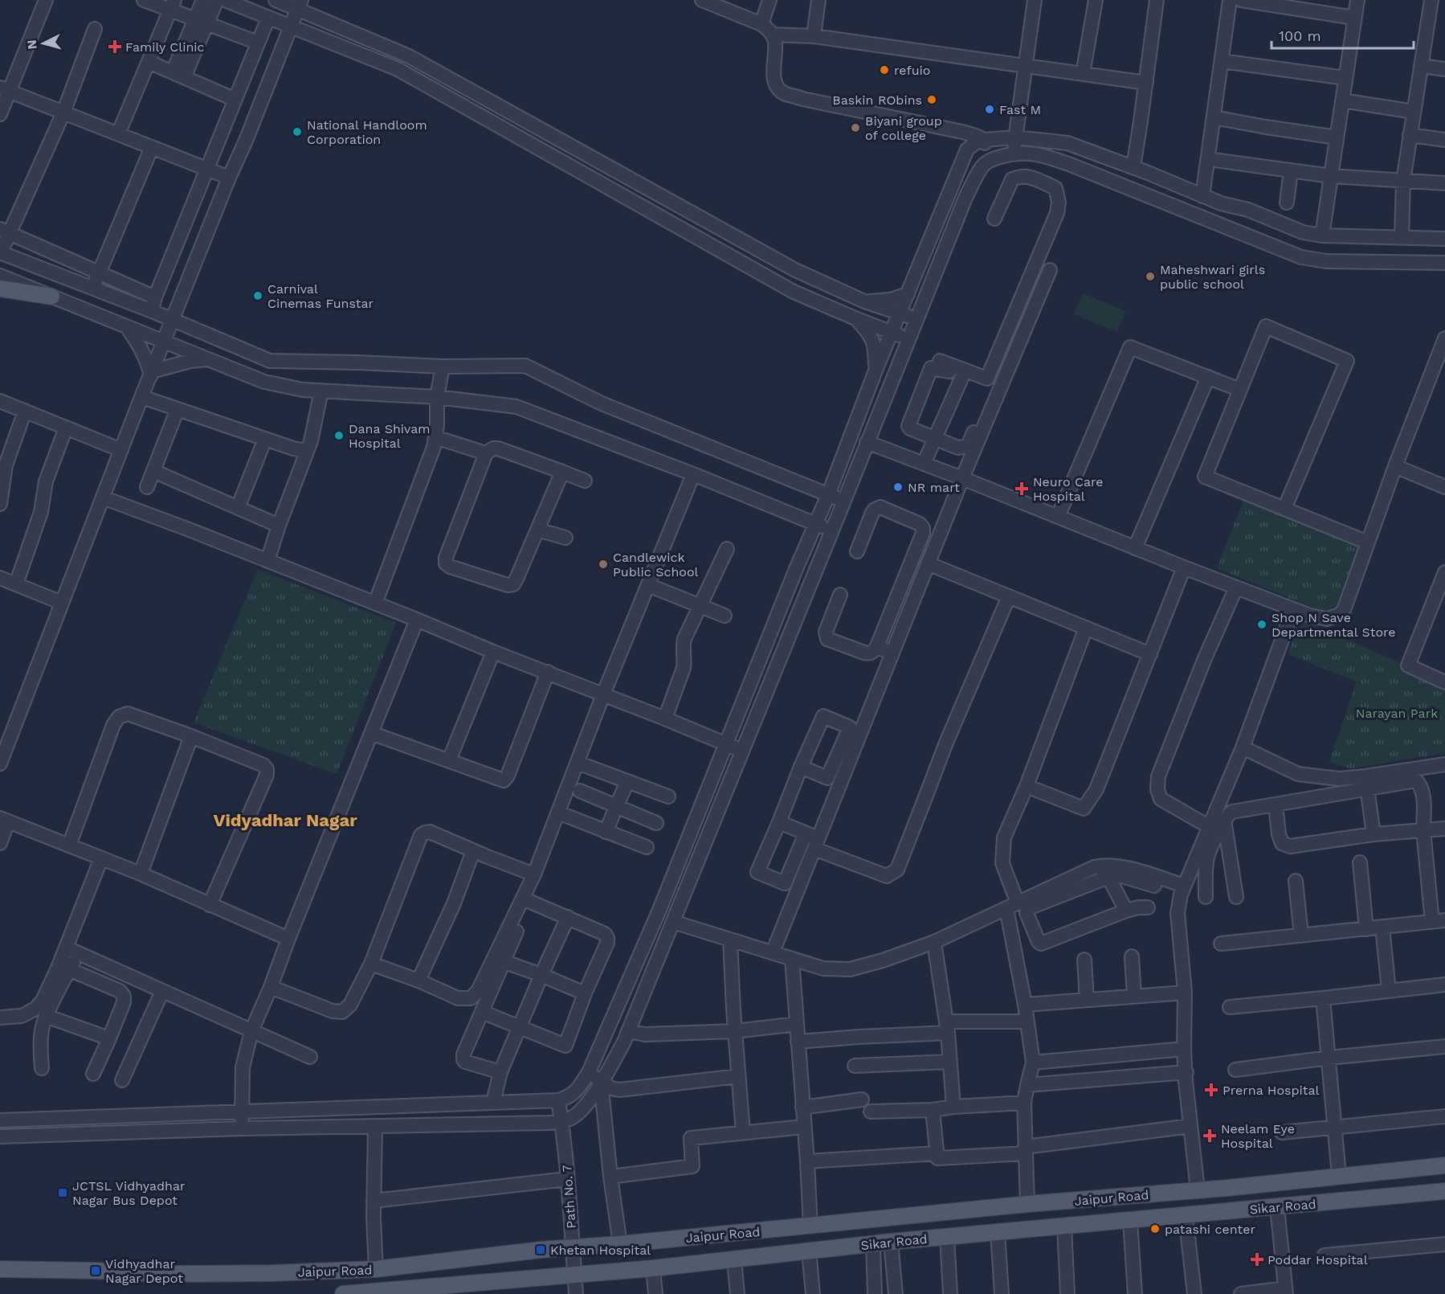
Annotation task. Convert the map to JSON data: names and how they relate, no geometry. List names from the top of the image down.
{
  "streets": {
    "main road": ["Jaipur Road", "Sikar Road"],
    "street": ["Path No. 7"]
  },
  "crossings": [
    ["Path No. 7", "Jaipur Road"],
    ["Path No. 7", "Sikar Road"]
  ],
  "districts": ["Vidyadhar Nagar"],
  "parks": ["Narayan Park"],
  "places": {
    "health": [
      "Family Clinic",
      "Neuro Care Hospital",
      "Prerna Hospital",
      "Neelam Eye Hospital",
      "Poddar Hospital"
    ],
    "other": [
      "refuio",
      "Baskin RObins",
      "Fast M",
      "Biyani group of college",
      "National Handloom Corporation",
      "Maheshwari girls public school",
      "Carnival Cinemas Funstar",
      "Dana Shivam Hospital",
      "NR mart",
      "Candlewick Public School",
      "Shop N Save Departmental Store",
      "patashi center"
    ],
    "transit": ["JCTSL Vidhyadhar Nagar Bus Depot", "Khetan Hospital", "Vidhyadhar Nagar Depot"]
  },
  "scale_bar": "100 m",
  "north": "left"
}
